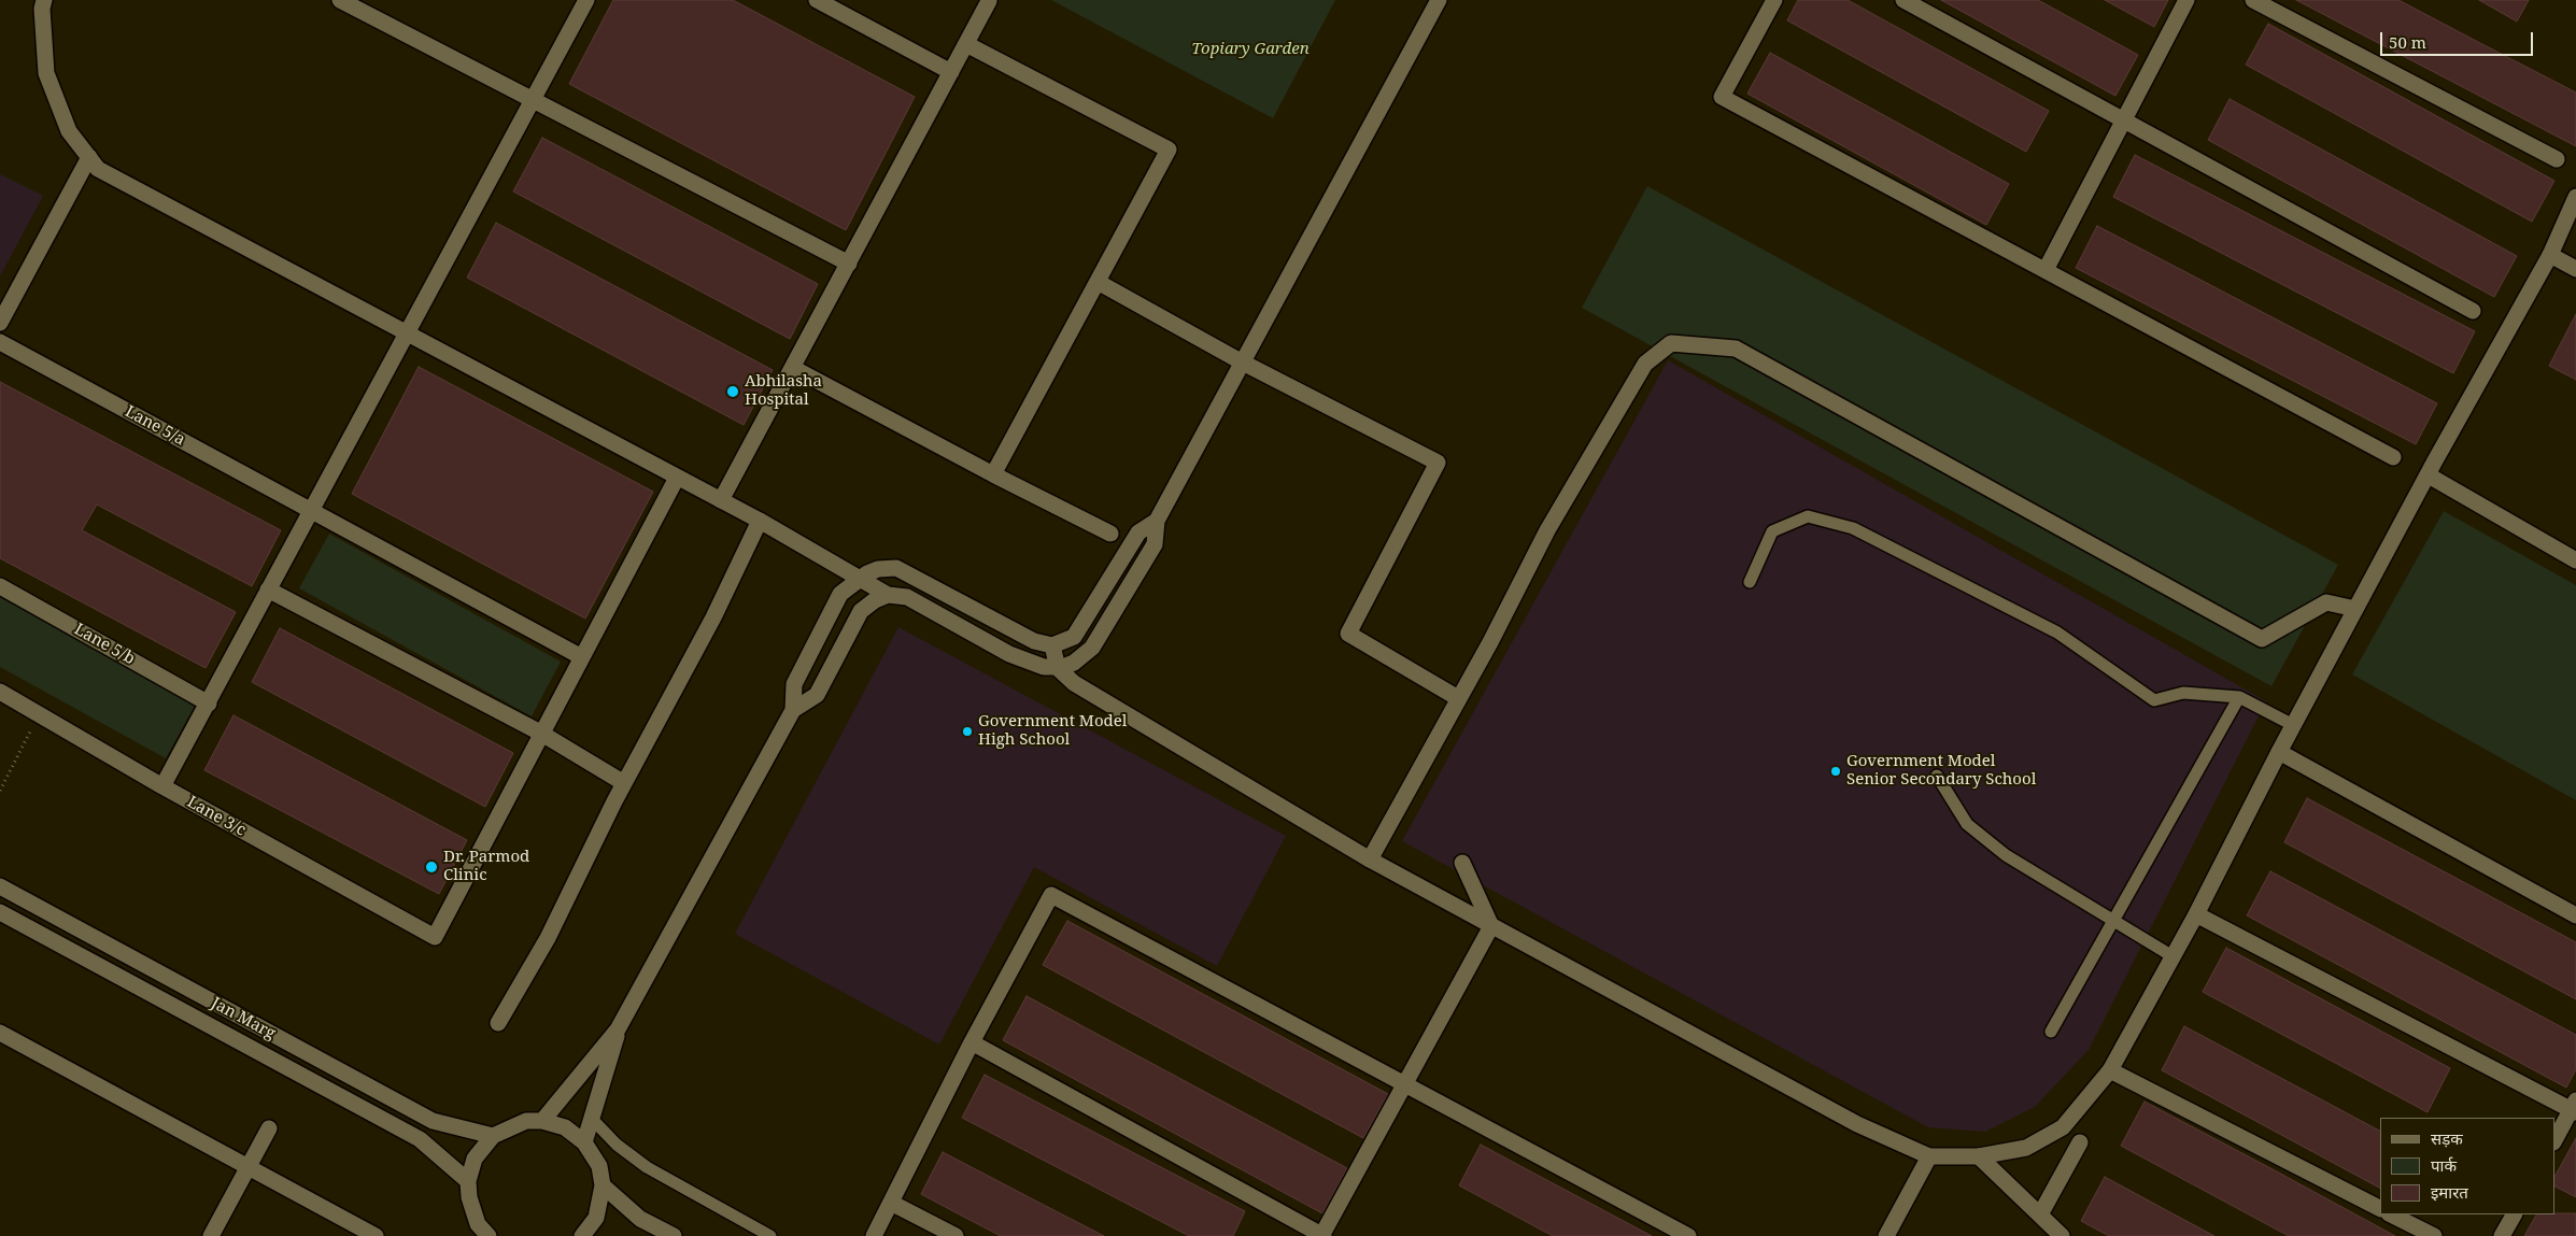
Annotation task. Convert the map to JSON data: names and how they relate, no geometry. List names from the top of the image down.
{
  "streets": {
    "street": [
      "Lane 5/a",
      "Lane 5/b",
      "Lane 3/c",
      "Jan Marg"
    ]
  },
  "parks": ["Topiary Garden"],
  "places": [
    "Abhilasha Hospital",
    "Government Model High School",
    "Government Model Senior Secondary School",
    "Dr. Parmod Clinic"
  ],
  "legend": ["सड़क", "पार्क", "इमारत"],
  "scale_bar": "50 m"
}
